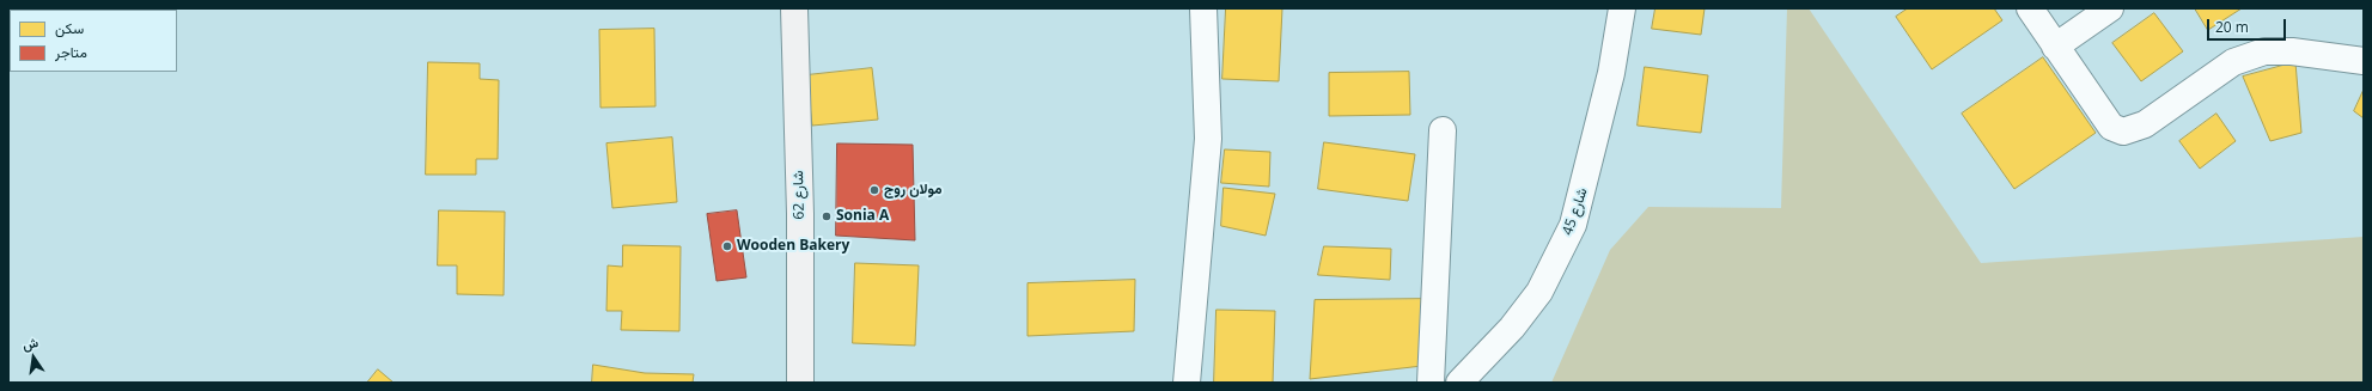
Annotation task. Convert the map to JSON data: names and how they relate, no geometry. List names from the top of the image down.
{
  "streets": {
    "street": ["شارع 62", "شارع 45"]
  },
  "places": ["مولان روج", "Sonia A", "Wooden Bakery"],
  "legend": ["سكن", "متاجر"],
  "scale_bar": "20 m",
  "north": "top"
}
